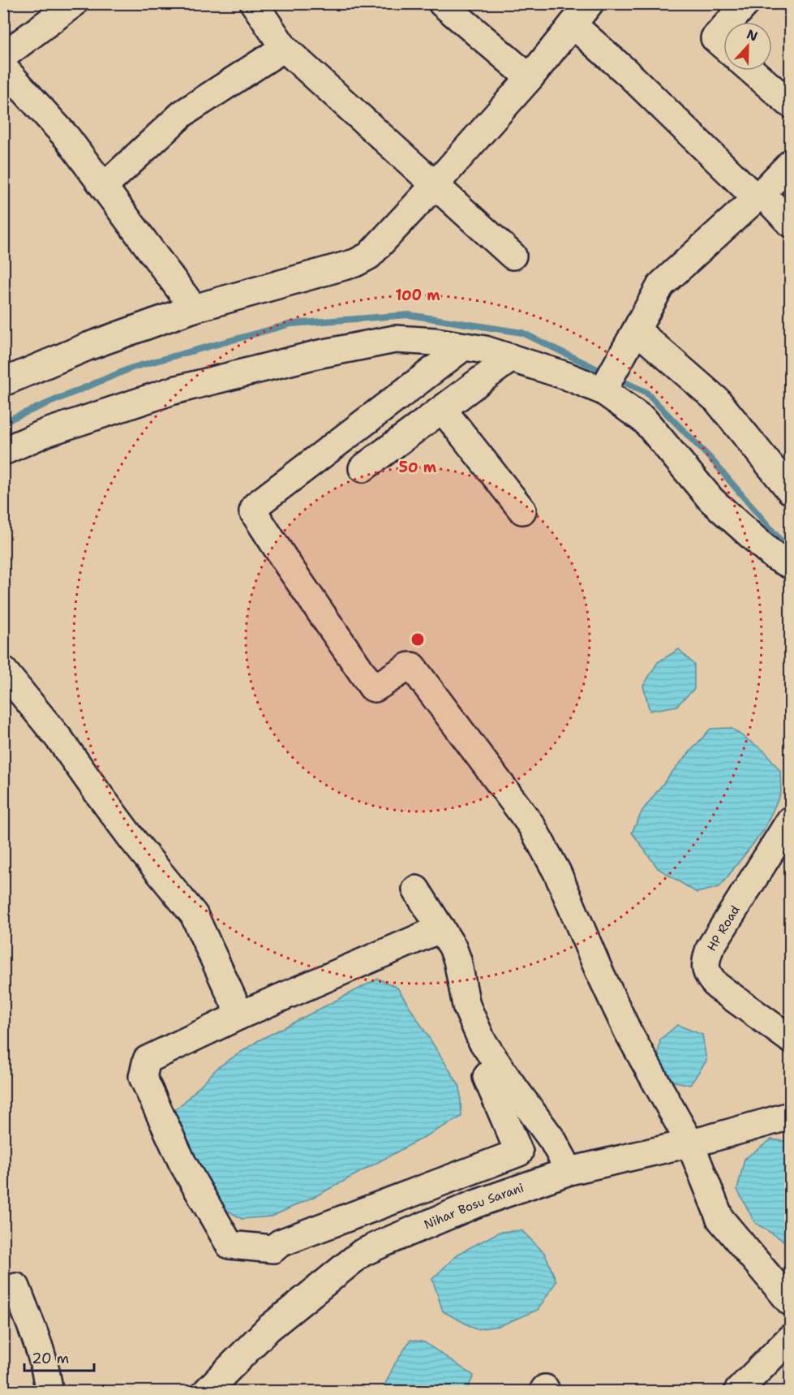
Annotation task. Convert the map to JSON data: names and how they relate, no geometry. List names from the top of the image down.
{
  "streets": {
    "street": ["HP Road", "Nihar Bosu Sarani"]
  },
  "scale_bar": "20 m",
  "north": "top",
  "rings": ["100 m", "50 m"]
}
